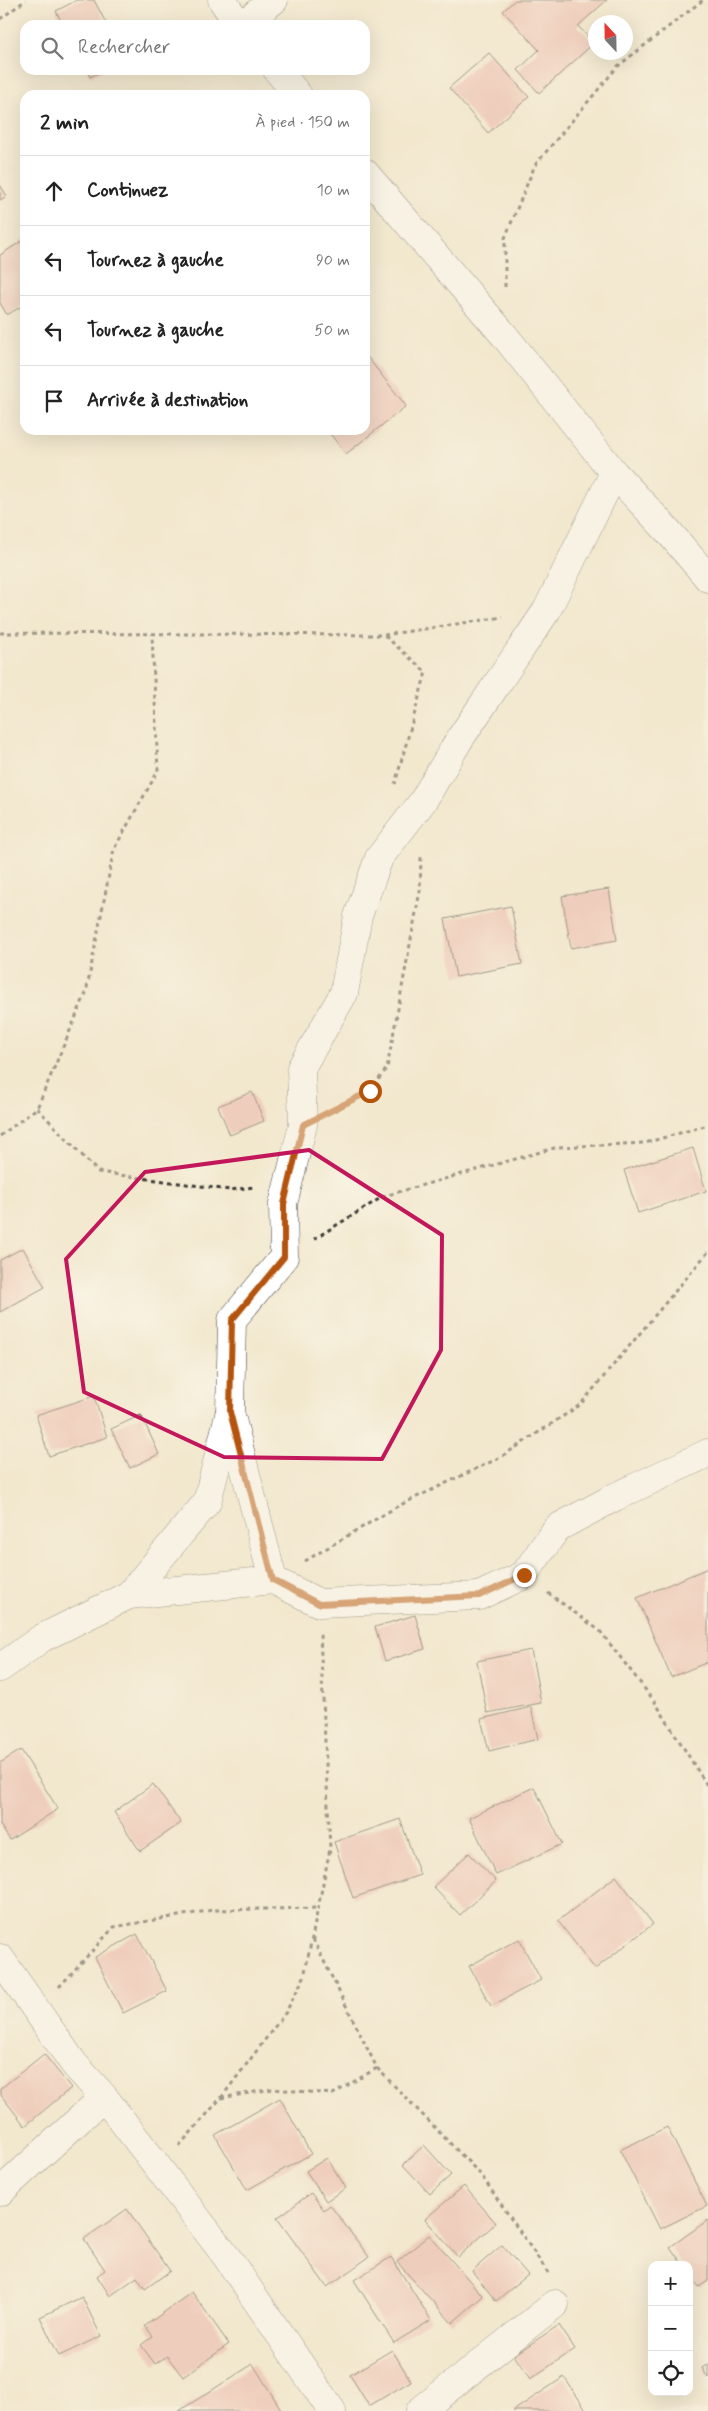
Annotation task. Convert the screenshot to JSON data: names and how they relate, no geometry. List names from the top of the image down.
{
  "north": "top",
  "page": {
    "search": "Rechercher",
    "heading": ["2 min", "À pied · 150 m"],
    "list": [
      ["Continuez", "10 m"],
      ["Tournez à gauche", "90 m"],
      ["Tournez à gauche", "50 m"],
      "Arrivée à destination"
    ],
    "map_buttons": ["+", "−"]
  }
}
